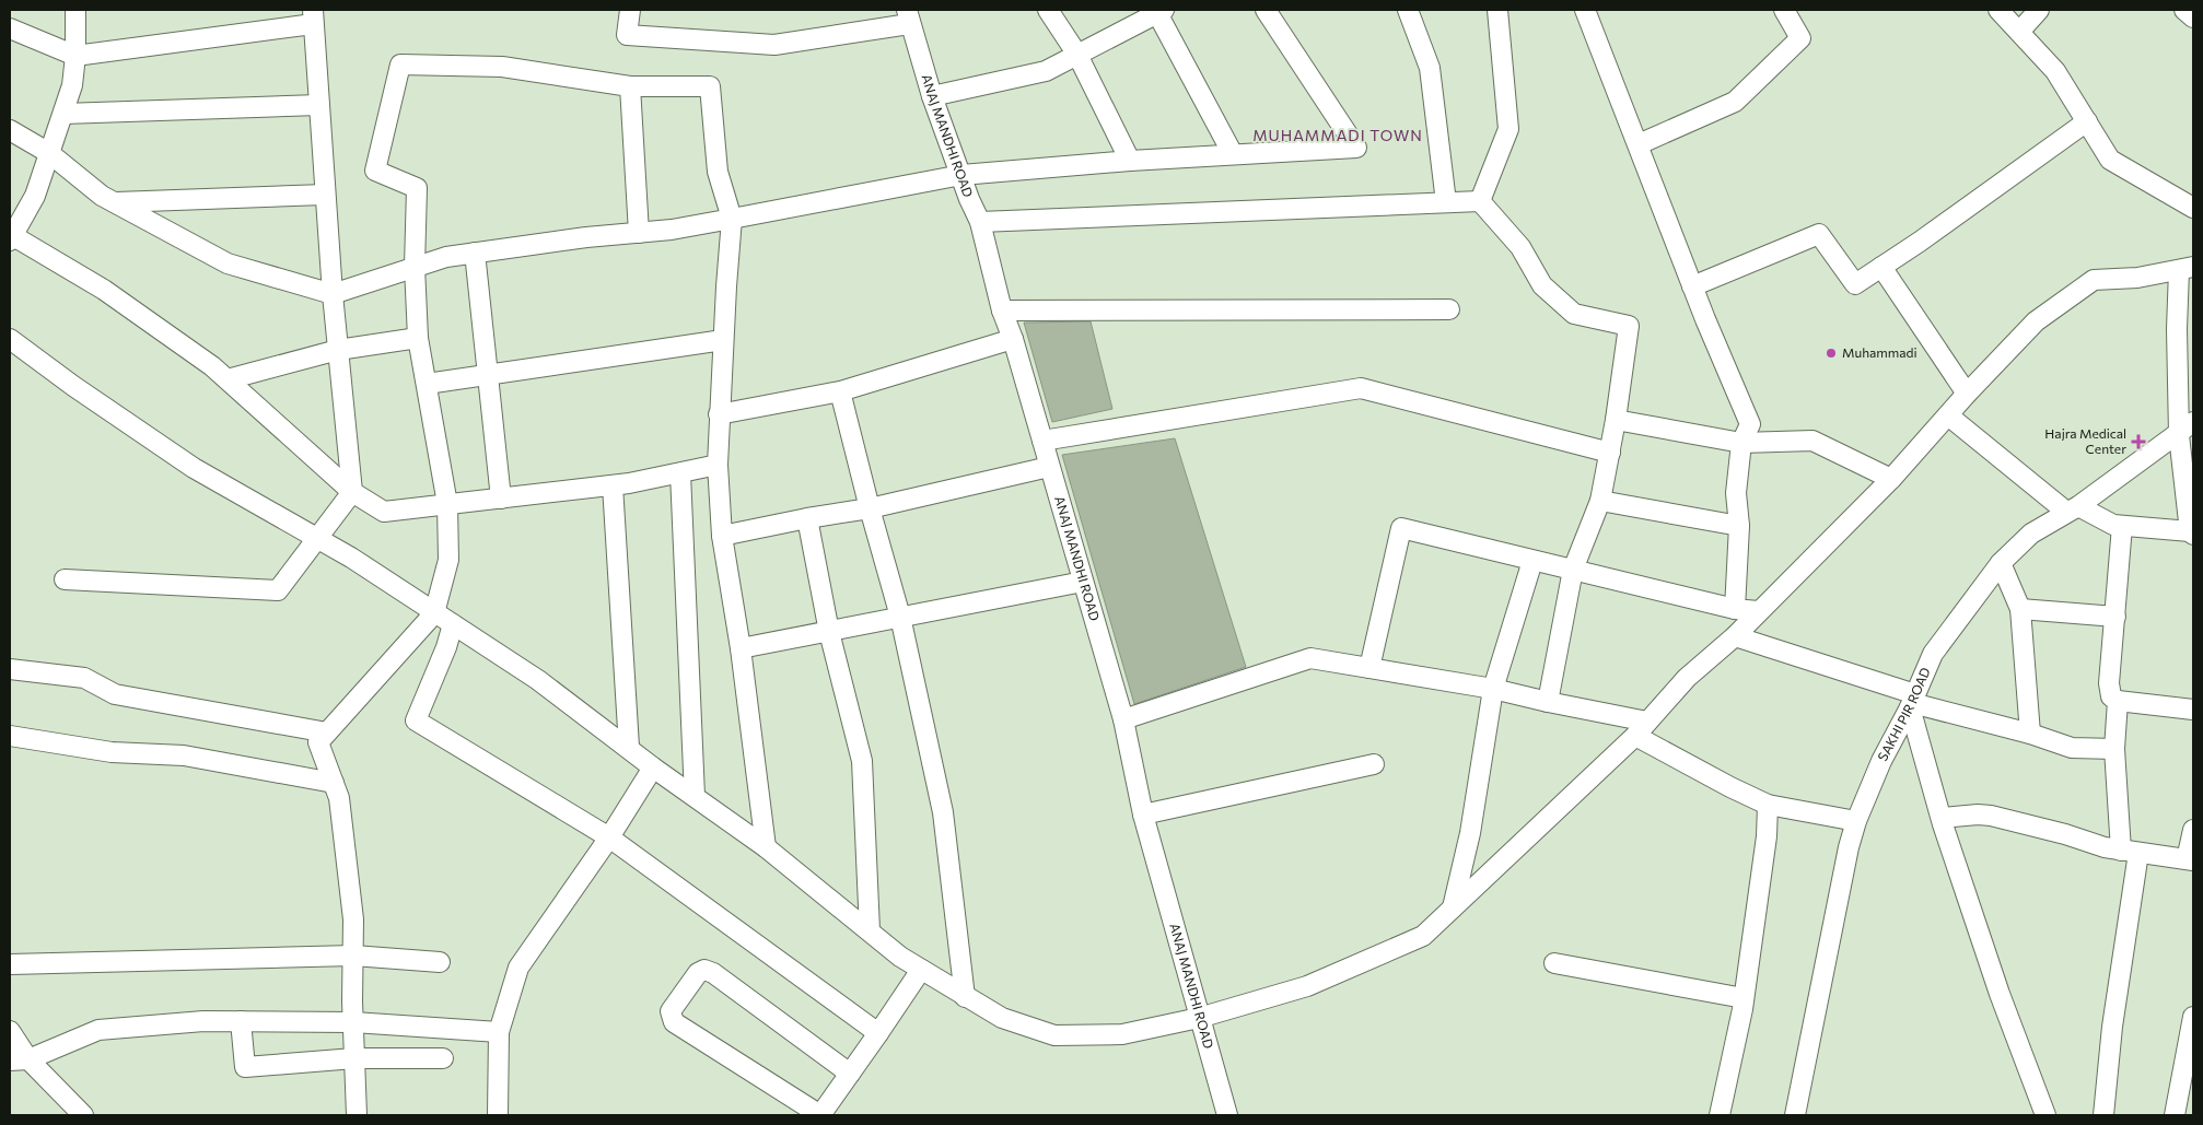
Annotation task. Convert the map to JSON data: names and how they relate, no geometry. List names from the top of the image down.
{
  "streets": {
    "street": ["ANAJ MANDHI ROAD", "SAKHI PIR ROAD"]
  },
  "districts": ["MUHAMMADI TOWN"],
  "places": {
    "other": ["Muhammadi"],
    "health": ["Hajra Medical Center"]
  }
}
